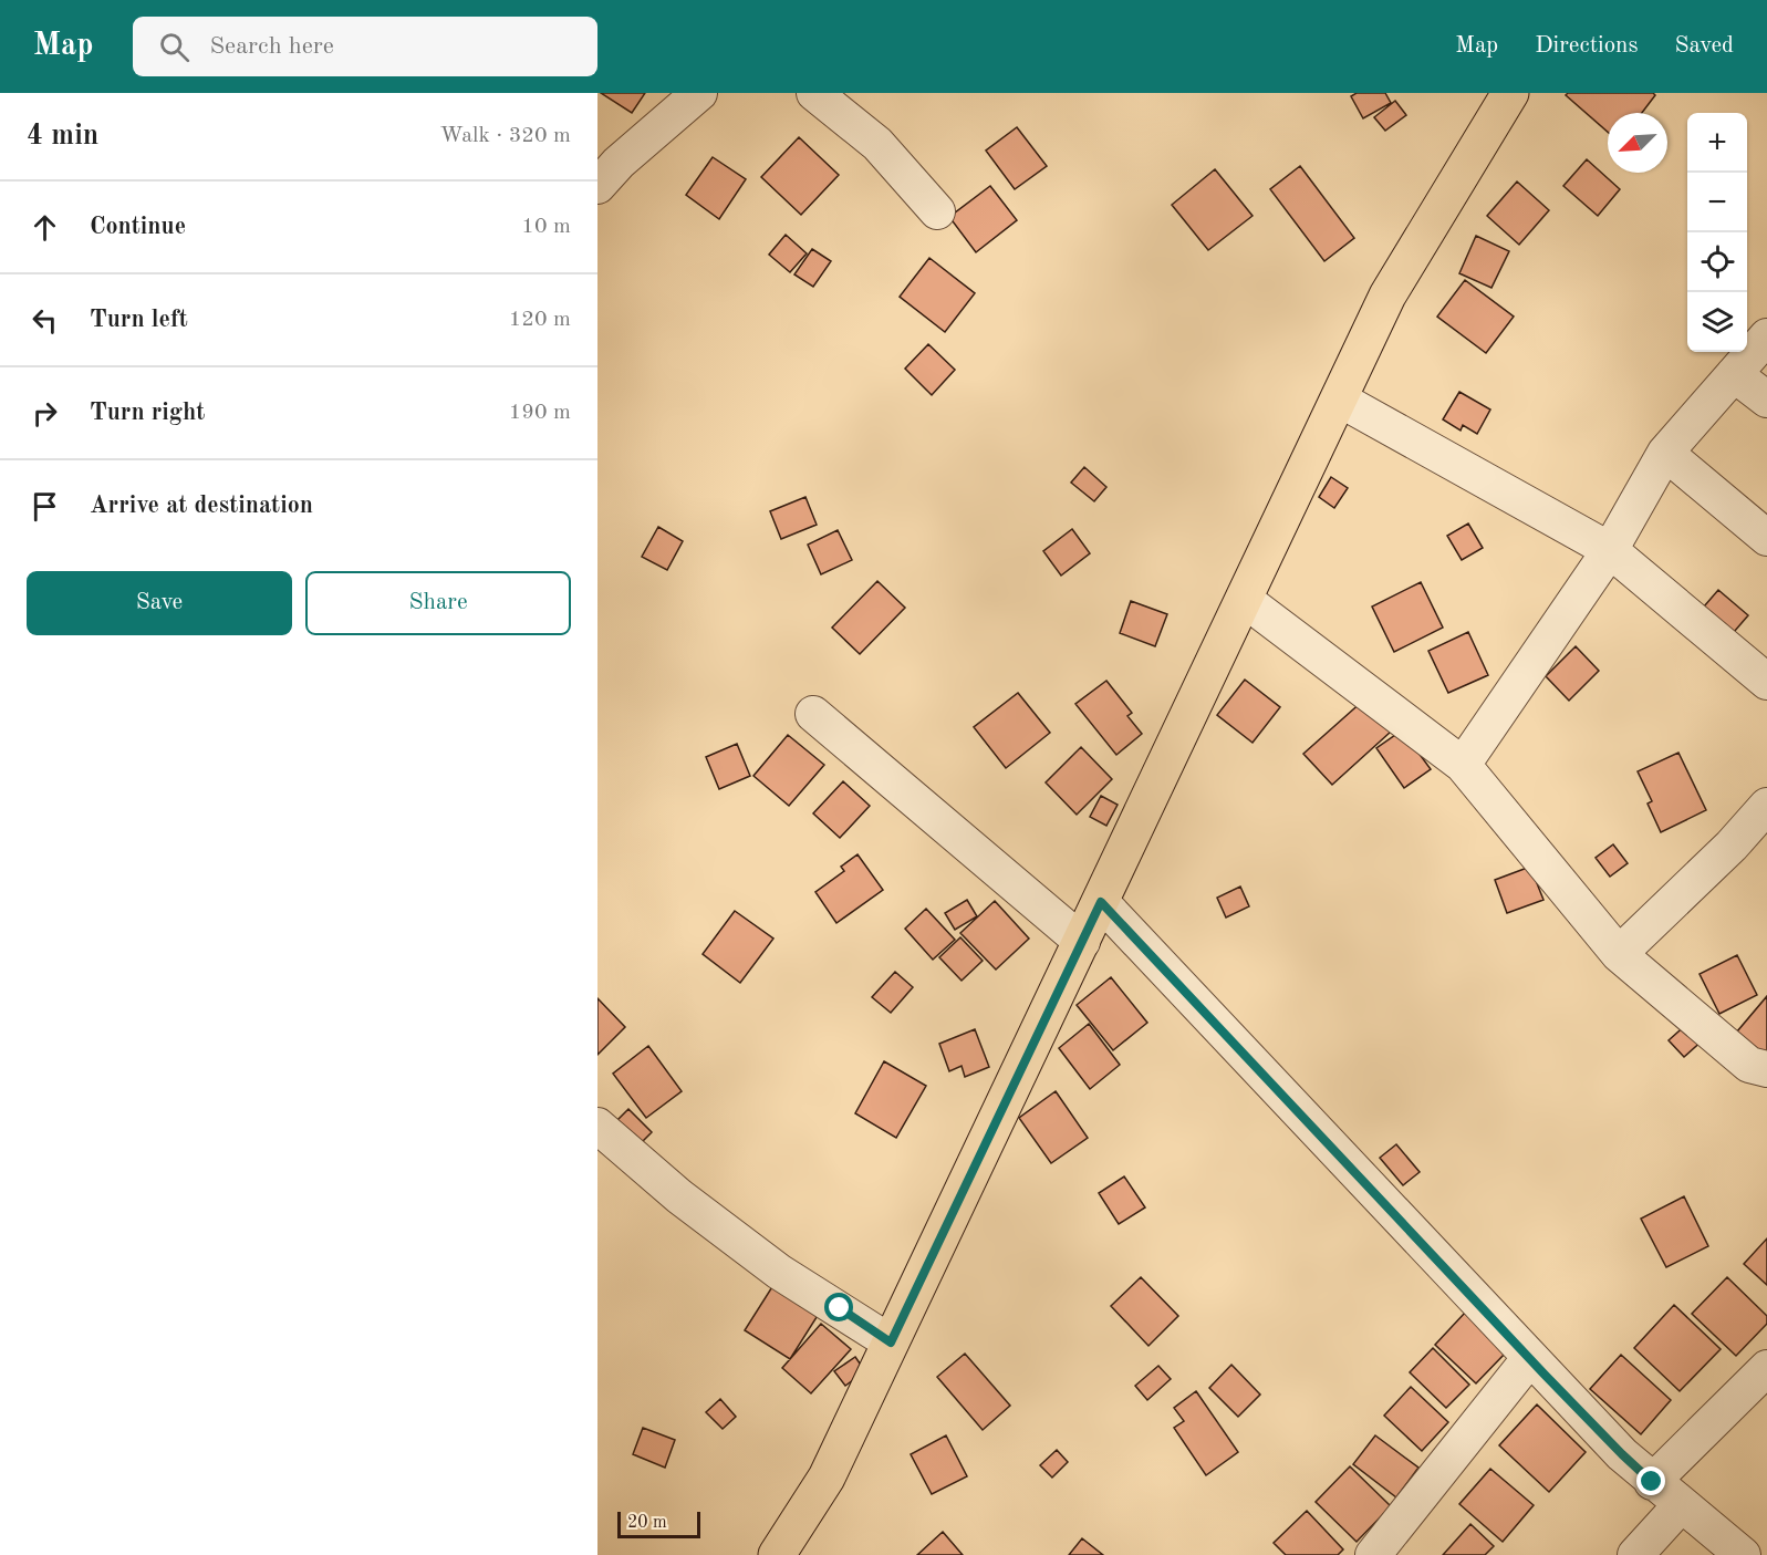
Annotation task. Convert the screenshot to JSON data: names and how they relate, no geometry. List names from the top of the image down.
{
  "scale_bar": "20 m",
  "north": "bottom left",
  "page": {
    "header": "Map",
    "search": "Search here",
    "nav": ["Map", "Directions", "Saved"],
    "heading": ["4 min", "Walk · 320 m"],
    "map_buttons": ["+", "−"],
    "list": [
      ["Continue", "10 m"],
      ["Turn left", "120 m"],
      ["Turn right", "190 m"],
      "Arrive at destination"
    ],
    "buttons": ["Save", "Share"],
    "scale": "20 m"
  }
}
